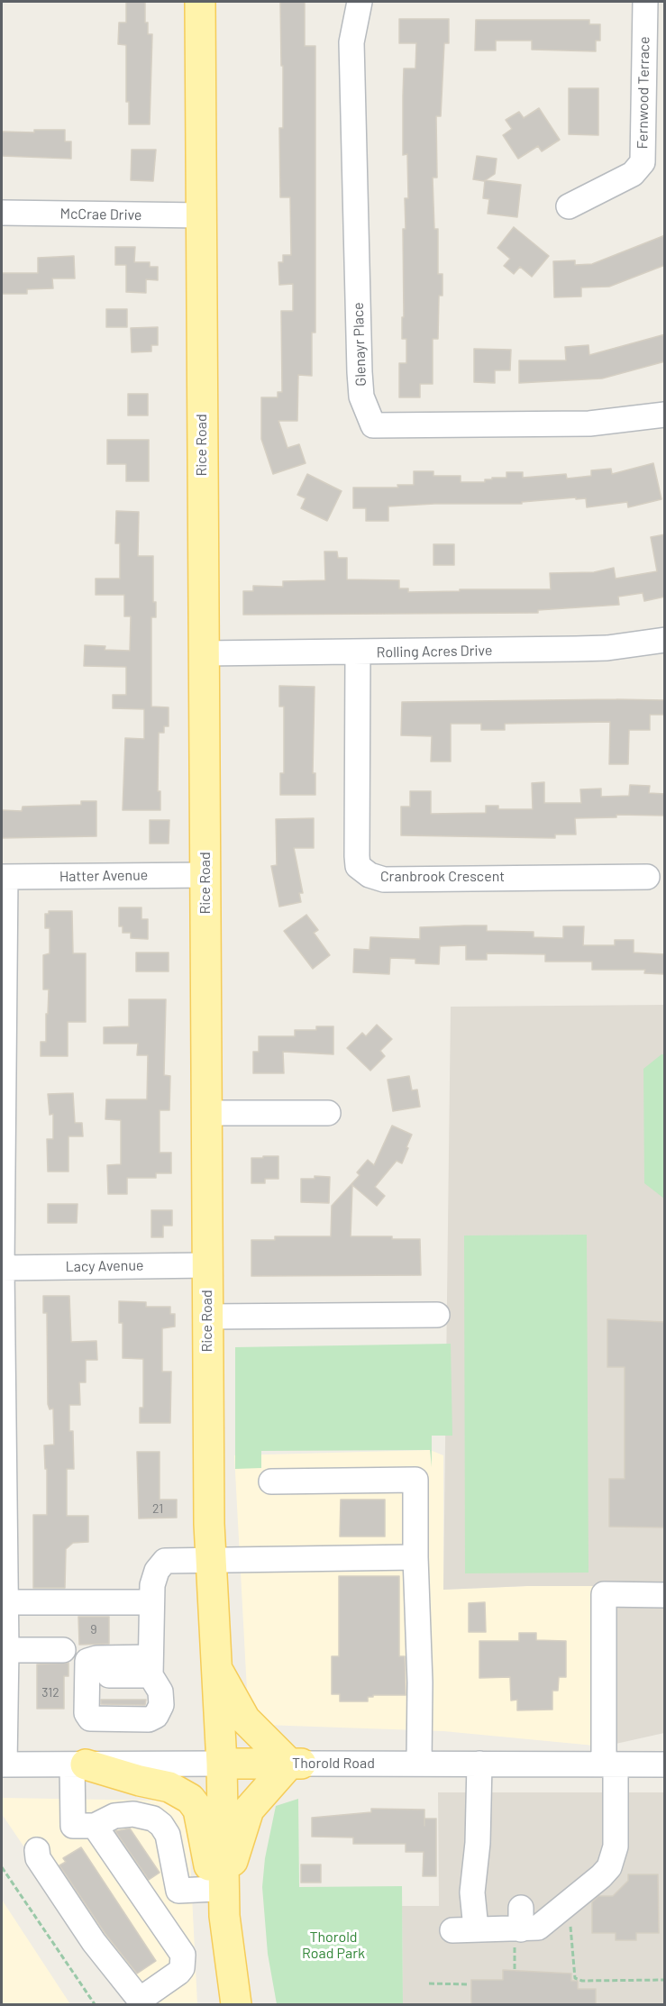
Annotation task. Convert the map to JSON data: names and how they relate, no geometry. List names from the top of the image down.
{
  "streets": {
    "main road": ["Rice Road", "Thorold Road"],
    "street": [
      "Fernwood Terrace",
      "McCrae Drive",
      "Glenayr Place",
      "Rolling Acres Drive",
      "Hatter Avenue",
      "Cranbrook Crescent",
      "Lacy Avenue"
    ]
  },
  "crossings": [
    ["McCrae Drive", "Rice Road"],
    ["Rice Road", "Rolling Acres Drive"],
    ["Rice Road", "Hatter Avenue"],
    ["Rice Road", "Lacy Avenue"],
    ["Rice Road", "Thorold Road"],
    ["Rolling Acres Drive", "Cranbrook Crescent"]
  ],
  "parks": ["Thorold Road Park"],
  "house_numbers": ["21", "9", "312"]
}
